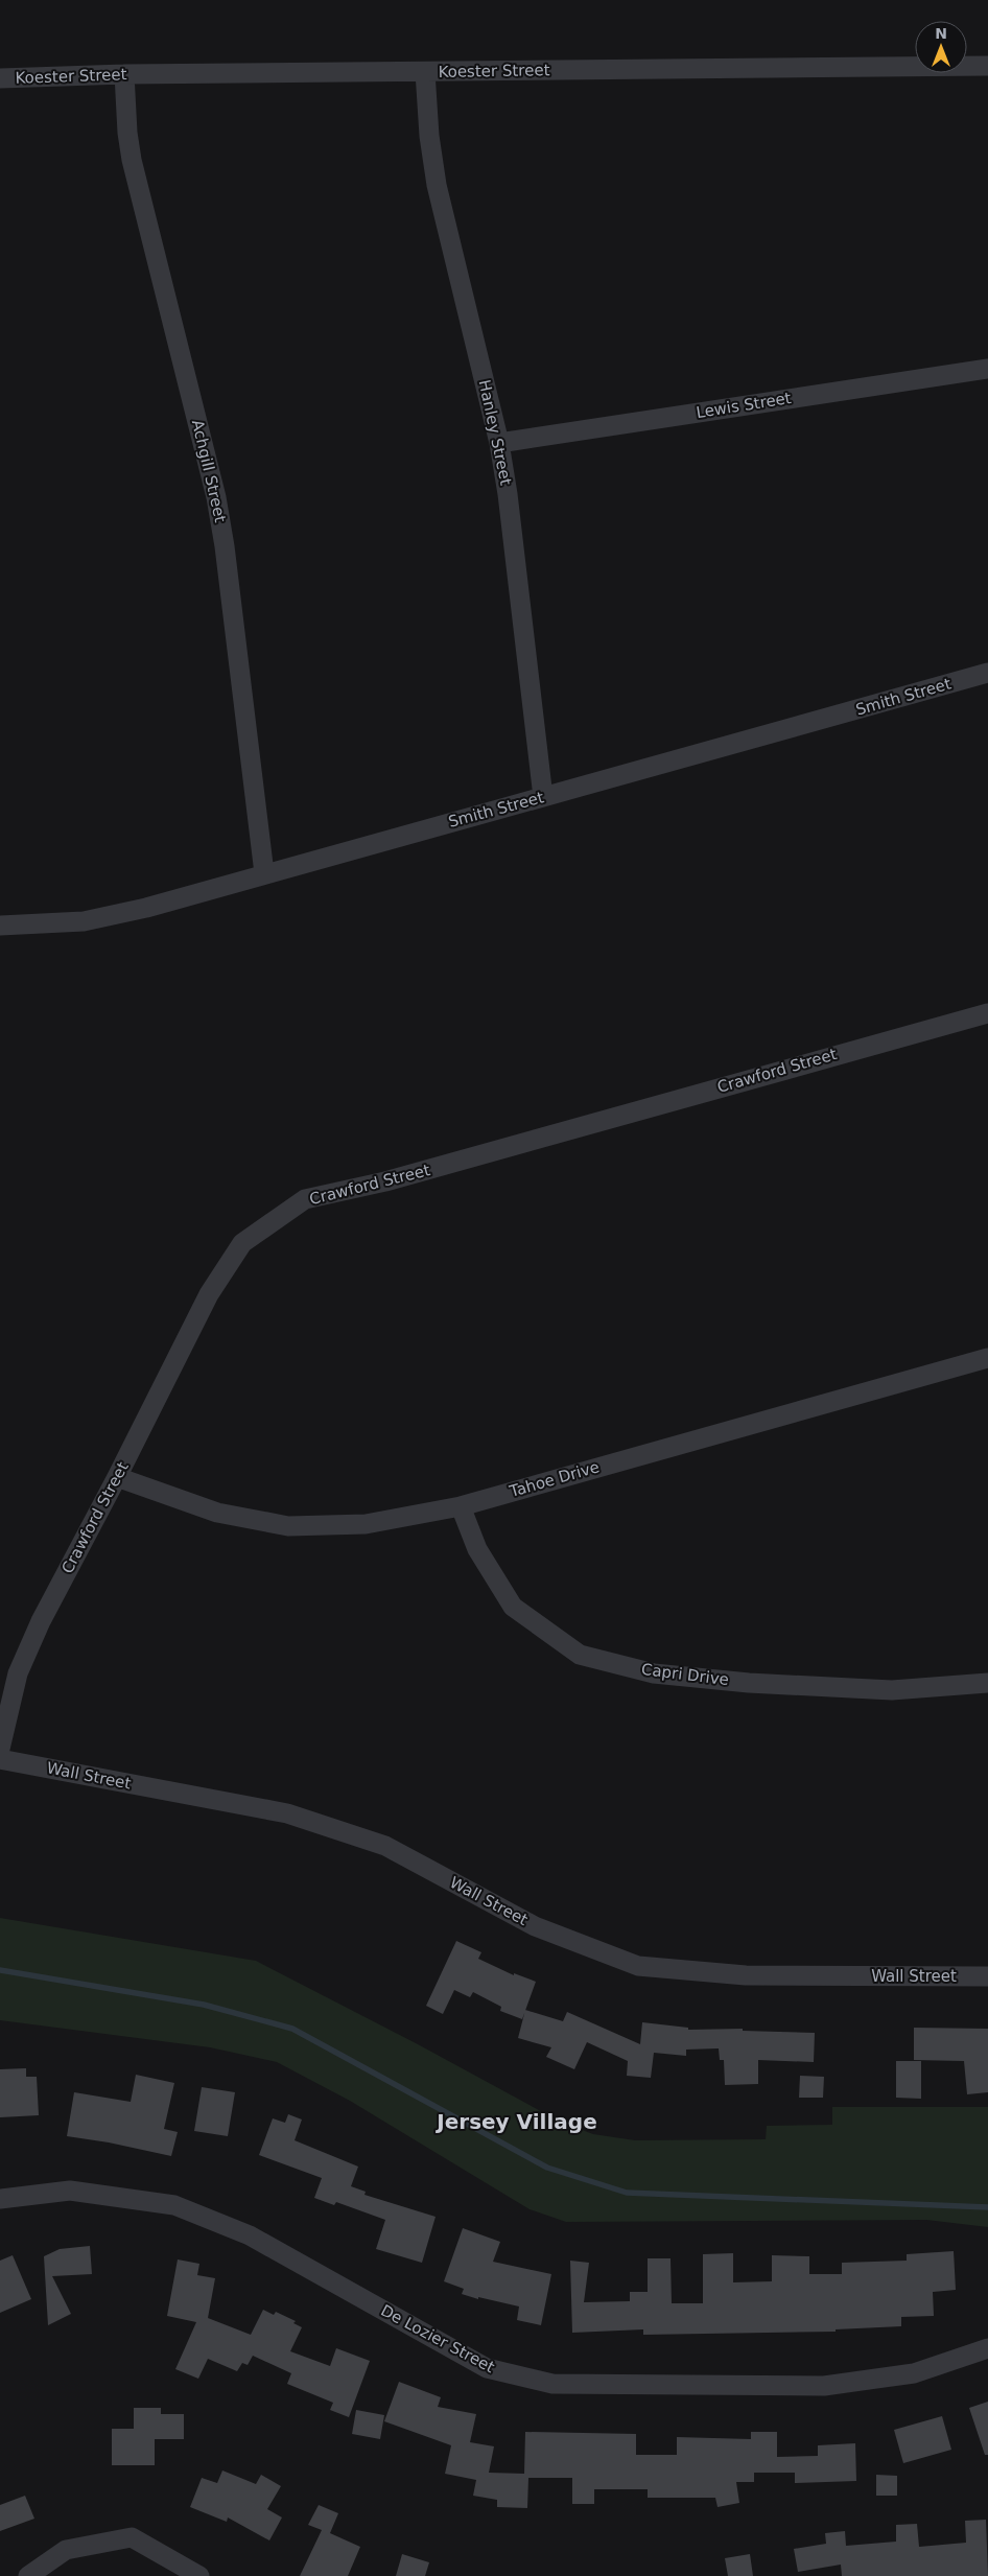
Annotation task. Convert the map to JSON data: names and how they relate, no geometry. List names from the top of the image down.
{
  "streets": {
    "street": [
      "Koester Street",
      "Lewis Street",
      "Hanley Street",
      "Achgill Street",
      "Smith Street",
      "Crawford Street",
      "Tahoe Drive",
      "Capri Drive",
      "Wall Street",
      "De Lozier Street"
    ]
  },
  "crossings": [
    ["Koester Street", "Hanley Street"],
    ["Koester Street", "Achgill Street"],
    ["Lewis Street", "Hanley Street"],
    ["Hanley Street", "Smith Street"],
    ["Achgill Street", "Smith Street"],
    ["Crawford Street", "Tahoe Drive"],
    ["Tahoe Drive", "Capri Drive"]
  ],
  "districts": ["Jersey Village"],
  "north": "top"
}
